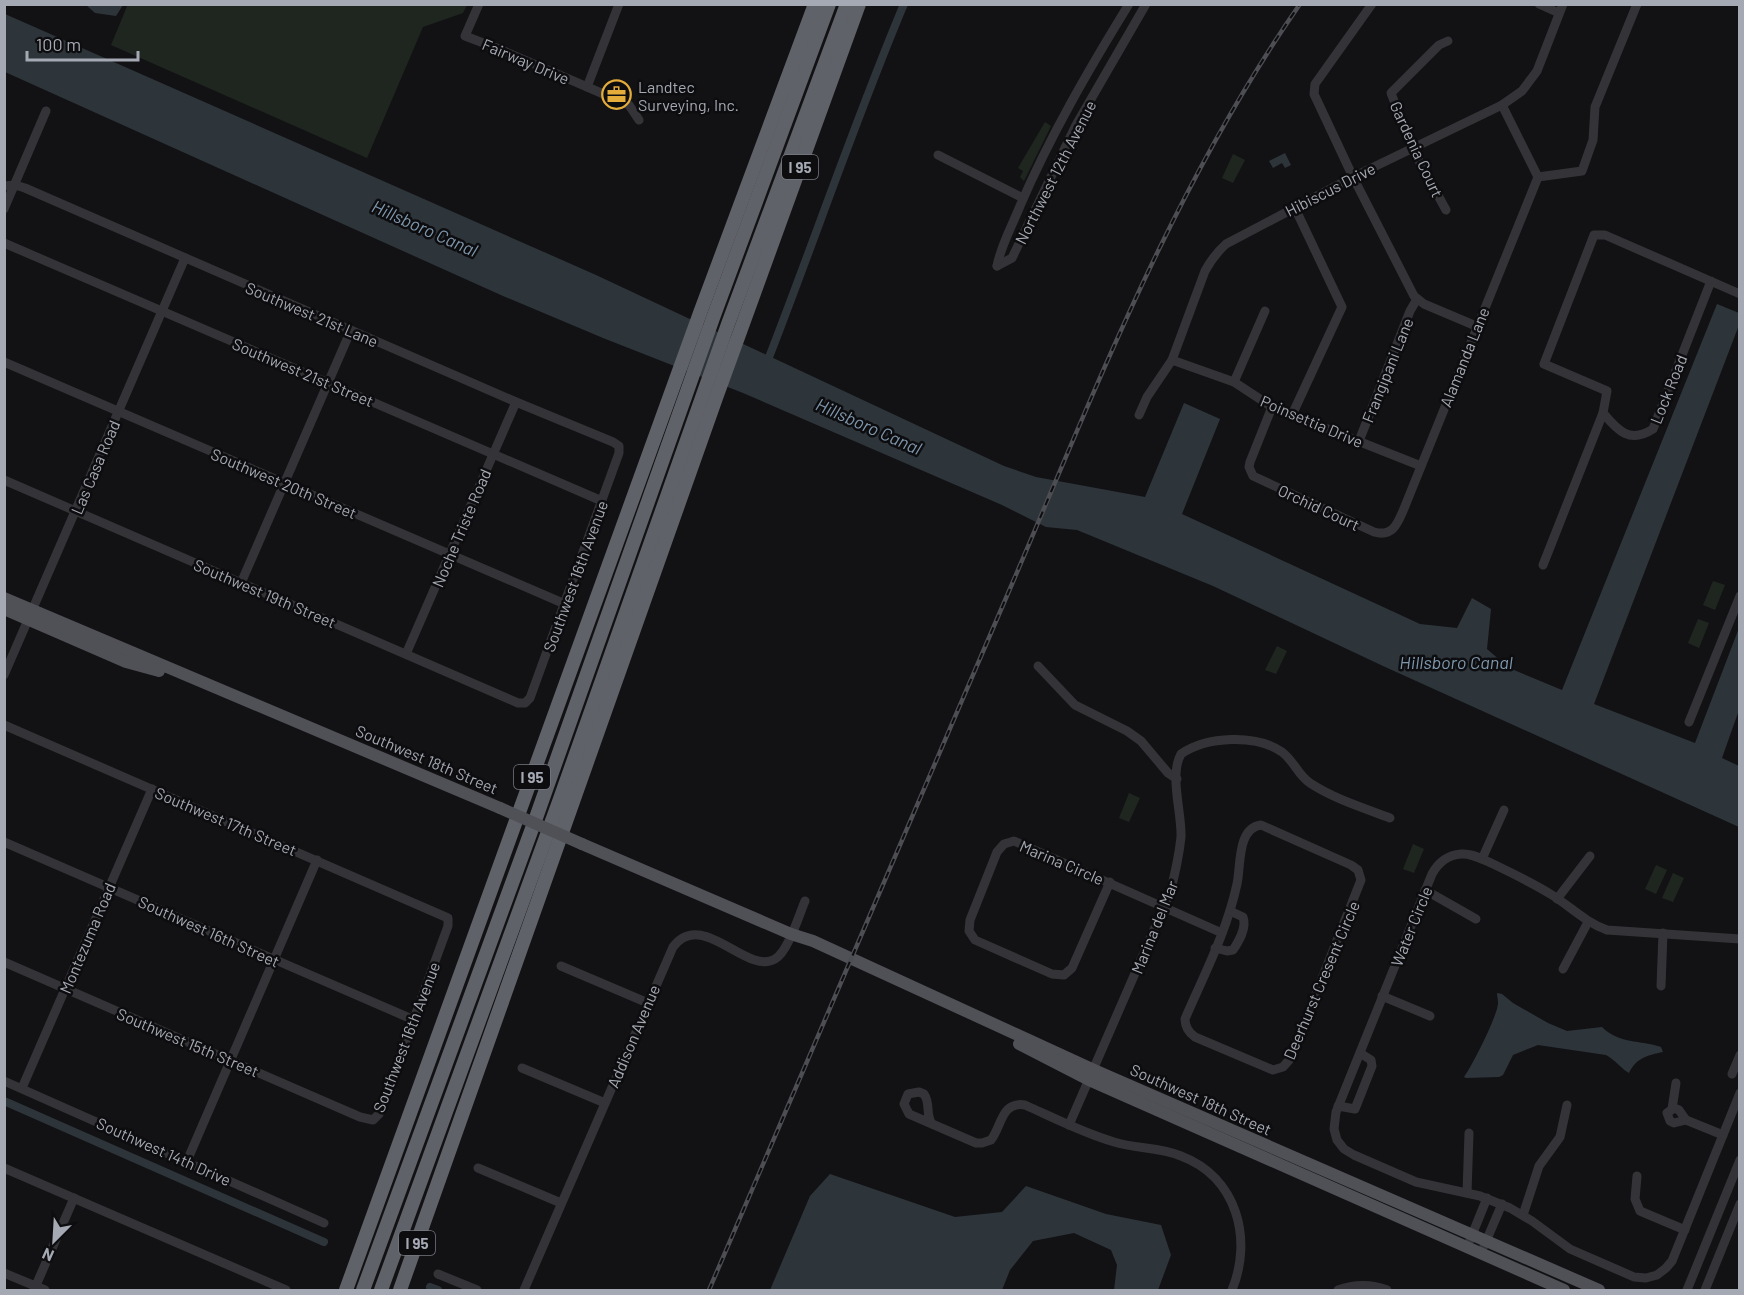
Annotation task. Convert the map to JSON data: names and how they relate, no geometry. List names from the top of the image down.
{
  "streets": {
    "highway": ["I 95"],
    "main road": ["Southwest 18th Street"],
    "street": [
      "Fairway Drive",
      "Gardenia Court",
      "Northwest 12th Avenue",
      "Hibiscus Drive",
      "Southwest 21st Lane",
      "Alamanda Lane",
      "Frangipani Lane",
      "Southwest 21st Street",
      "Lock Road",
      "Poinsettia Drive",
      "Las Casa Road",
      "Southwest 20th Street",
      "Orchid Court",
      "Noche Triste Road",
      "Southwest 16th Avenue",
      "Southwest 19th Street",
      "Southwest 17th Street",
      "Marina Circle",
      "Water Circle",
      "Marina del Mar",
      "Southwest 16th Street",
      "Montezuma Road",
      "Deerhurst Cresent Circle",
      "Addison Avenue",
      "Southwest 15th Street",
      "Southwest 14th Drive"
    ]
  },
  "crossings": [
    ["Gardenia Court", "Hibiscus Drive"],
    ["Hibiscus Drive", "Poinsettia Drive"],
    ["Southwest 21st Lane", "Las Casa Road"],
    ["Southwest 21st Lane", "Noche Triste Road"],
    ["Southwest 21st Lane", "Southwest 16th Avenue"],
    ["Alamanda Lane", "Poinsettia Drive"],
    ["Alamanda Lane", "Orchid Court"],
    ["Frangipani Lane", "Poinsettia Drive"],
    ["Southwest 21st Street", "Las Casa Road"],
    ["Southwest 21st Street", "Noche Triste Road"],
    ["Southwest 21st Street", "Southwest 16th Avenue"],
    ["Poinsettia Drive", "Orchid Court"],
    ["Las Casa Road", "Southwest 20th Street"],
    ["Las Casa Road", "Southwest 19th Street"],
    ["Las Casa Road", "Southwest 18th Street"],
    ["Southwest 20th Street", "Noche Triste Road"],
    ["Southwest 20th Street", "Southwest 16th Avenue"],
    ["Noche Triste Road", "Southwest 19th Street"],
    ["Southwest 16th Avenue", "Southwest 19th Street"],
    ["Southwest 16th Avenue", "Southwest 17th Street"],
    ["Southwest 16th Avenue", "Southwest 16th Street"],
    ["Southwest 16th Avenue", "Southwest 15th Street"],
    ["Southwest 18th Street", "Marina del Mar"],
    ["Southwest 18th Street", "Addison Avenue"],
    ["Southwest 17th Street", "Montezuma Road"],
    ["Southwest 16th Street", "Montezuma Road"],
    ["Montezuma Road", "Southwest 15th Street"],
    ["Montezuma Road", "Southwest 14th Drive"]
  ],
  "water": ["Hillsboro Canal"],
  "places": {
    "office": ["Landtec Surveying, Inc."]
  },
  "scale_bar": "100 m",
  "north": "bottom left"
}
